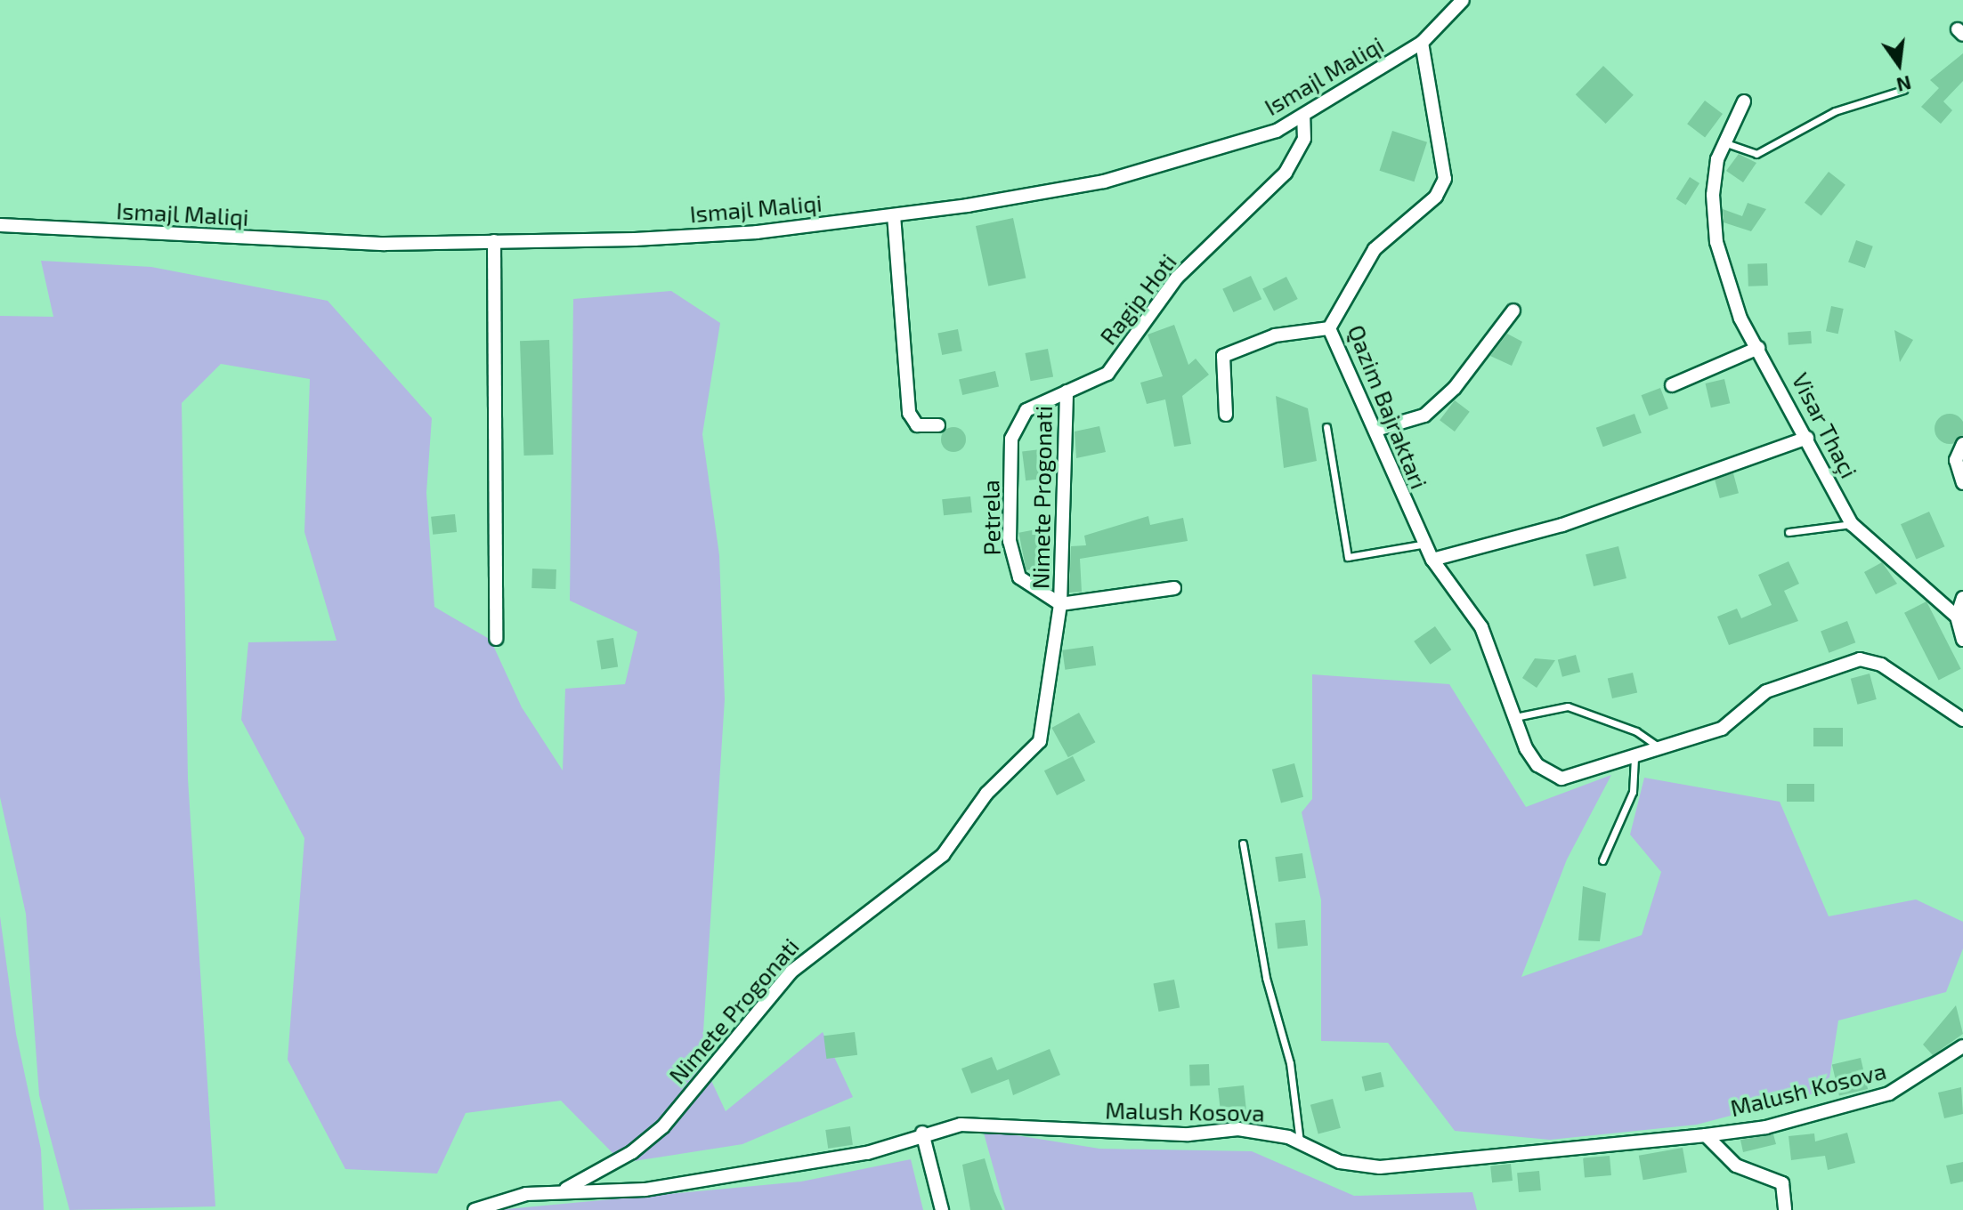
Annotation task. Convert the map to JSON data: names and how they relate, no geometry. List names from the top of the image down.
{
  "streets": {
    "street": [
      "Ismajl Maliqi",
      "Ragip Hoti",
      "Qazim Bajraktari",
      "Visar Thaçi",
      "Nimete Progonati",
      "Petrela",
      "Malush Kosova"
    ]
  },
  "crossings": [
    ["Ismajl Maliqi", "Ragip Hoti"],
    ["Ismajl Maliqi", "Qazim Bajraktari"],
    ["Ragip Hoti", "Nimete Progonati"],
    ["Ragip Hoti", "Petrela"],
    ["Nimete Progonati", "Petrela"],
    ["Nimete Progonati", "Malush Kosova"]
  ],
  "north": "bottom"
}
